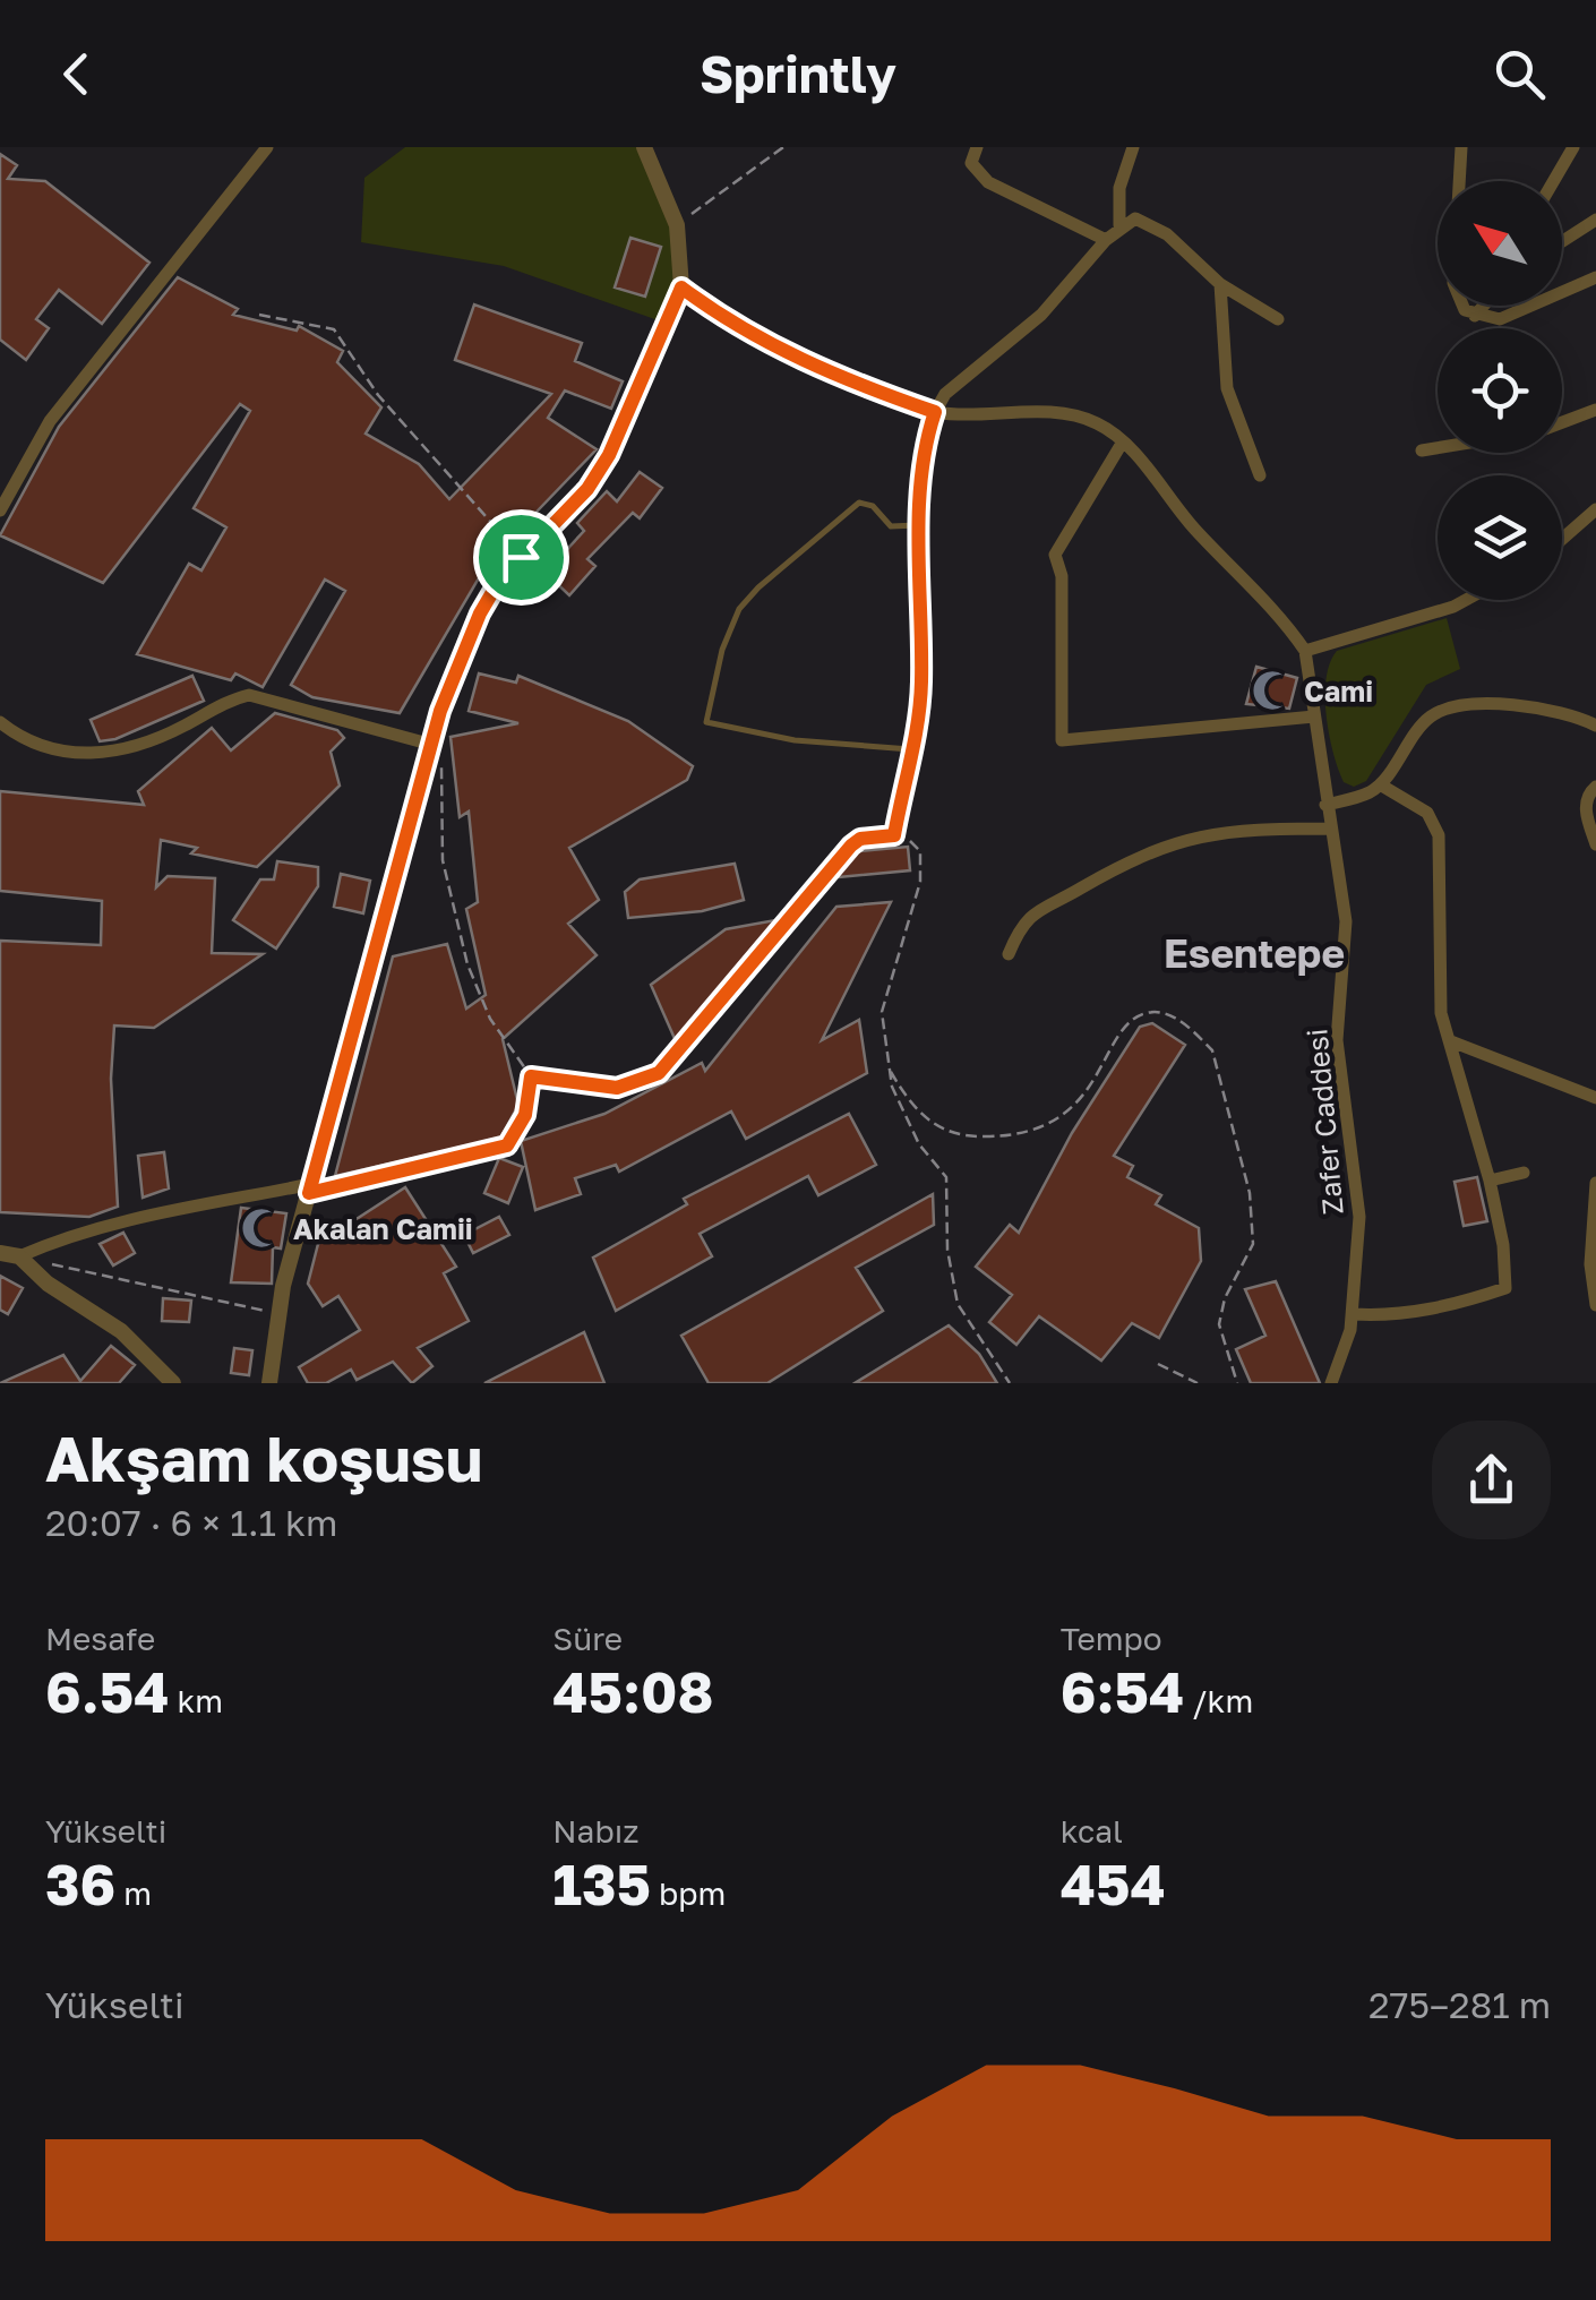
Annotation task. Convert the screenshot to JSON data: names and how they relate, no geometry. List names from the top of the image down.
{
  "streets": {
    "street": ["Zafer Caddesi"]
  },
  "districts": ["Esentepe"],
  "places": {
    "mosque": ["Cami", "Akalan Camii"]
  },
  "north": "top left",
  "page": {
    "header": "Sprintly",
    "heading": ["Akşam koşusu", "20:07 · 6 × 1.1 km"],
    "stats": [
      ["Mesafe", "6.54 km"],
      ["Süre", "45:08"],
      ["Tempo", "6:54 /km"],
      ["Yükselti", "36 m"],
      ["Nabız", "135 bpm"],
      ["kcal", "454"]
    ],
    "chart": ["Yükselti", "275–281 m"]
  }
}
